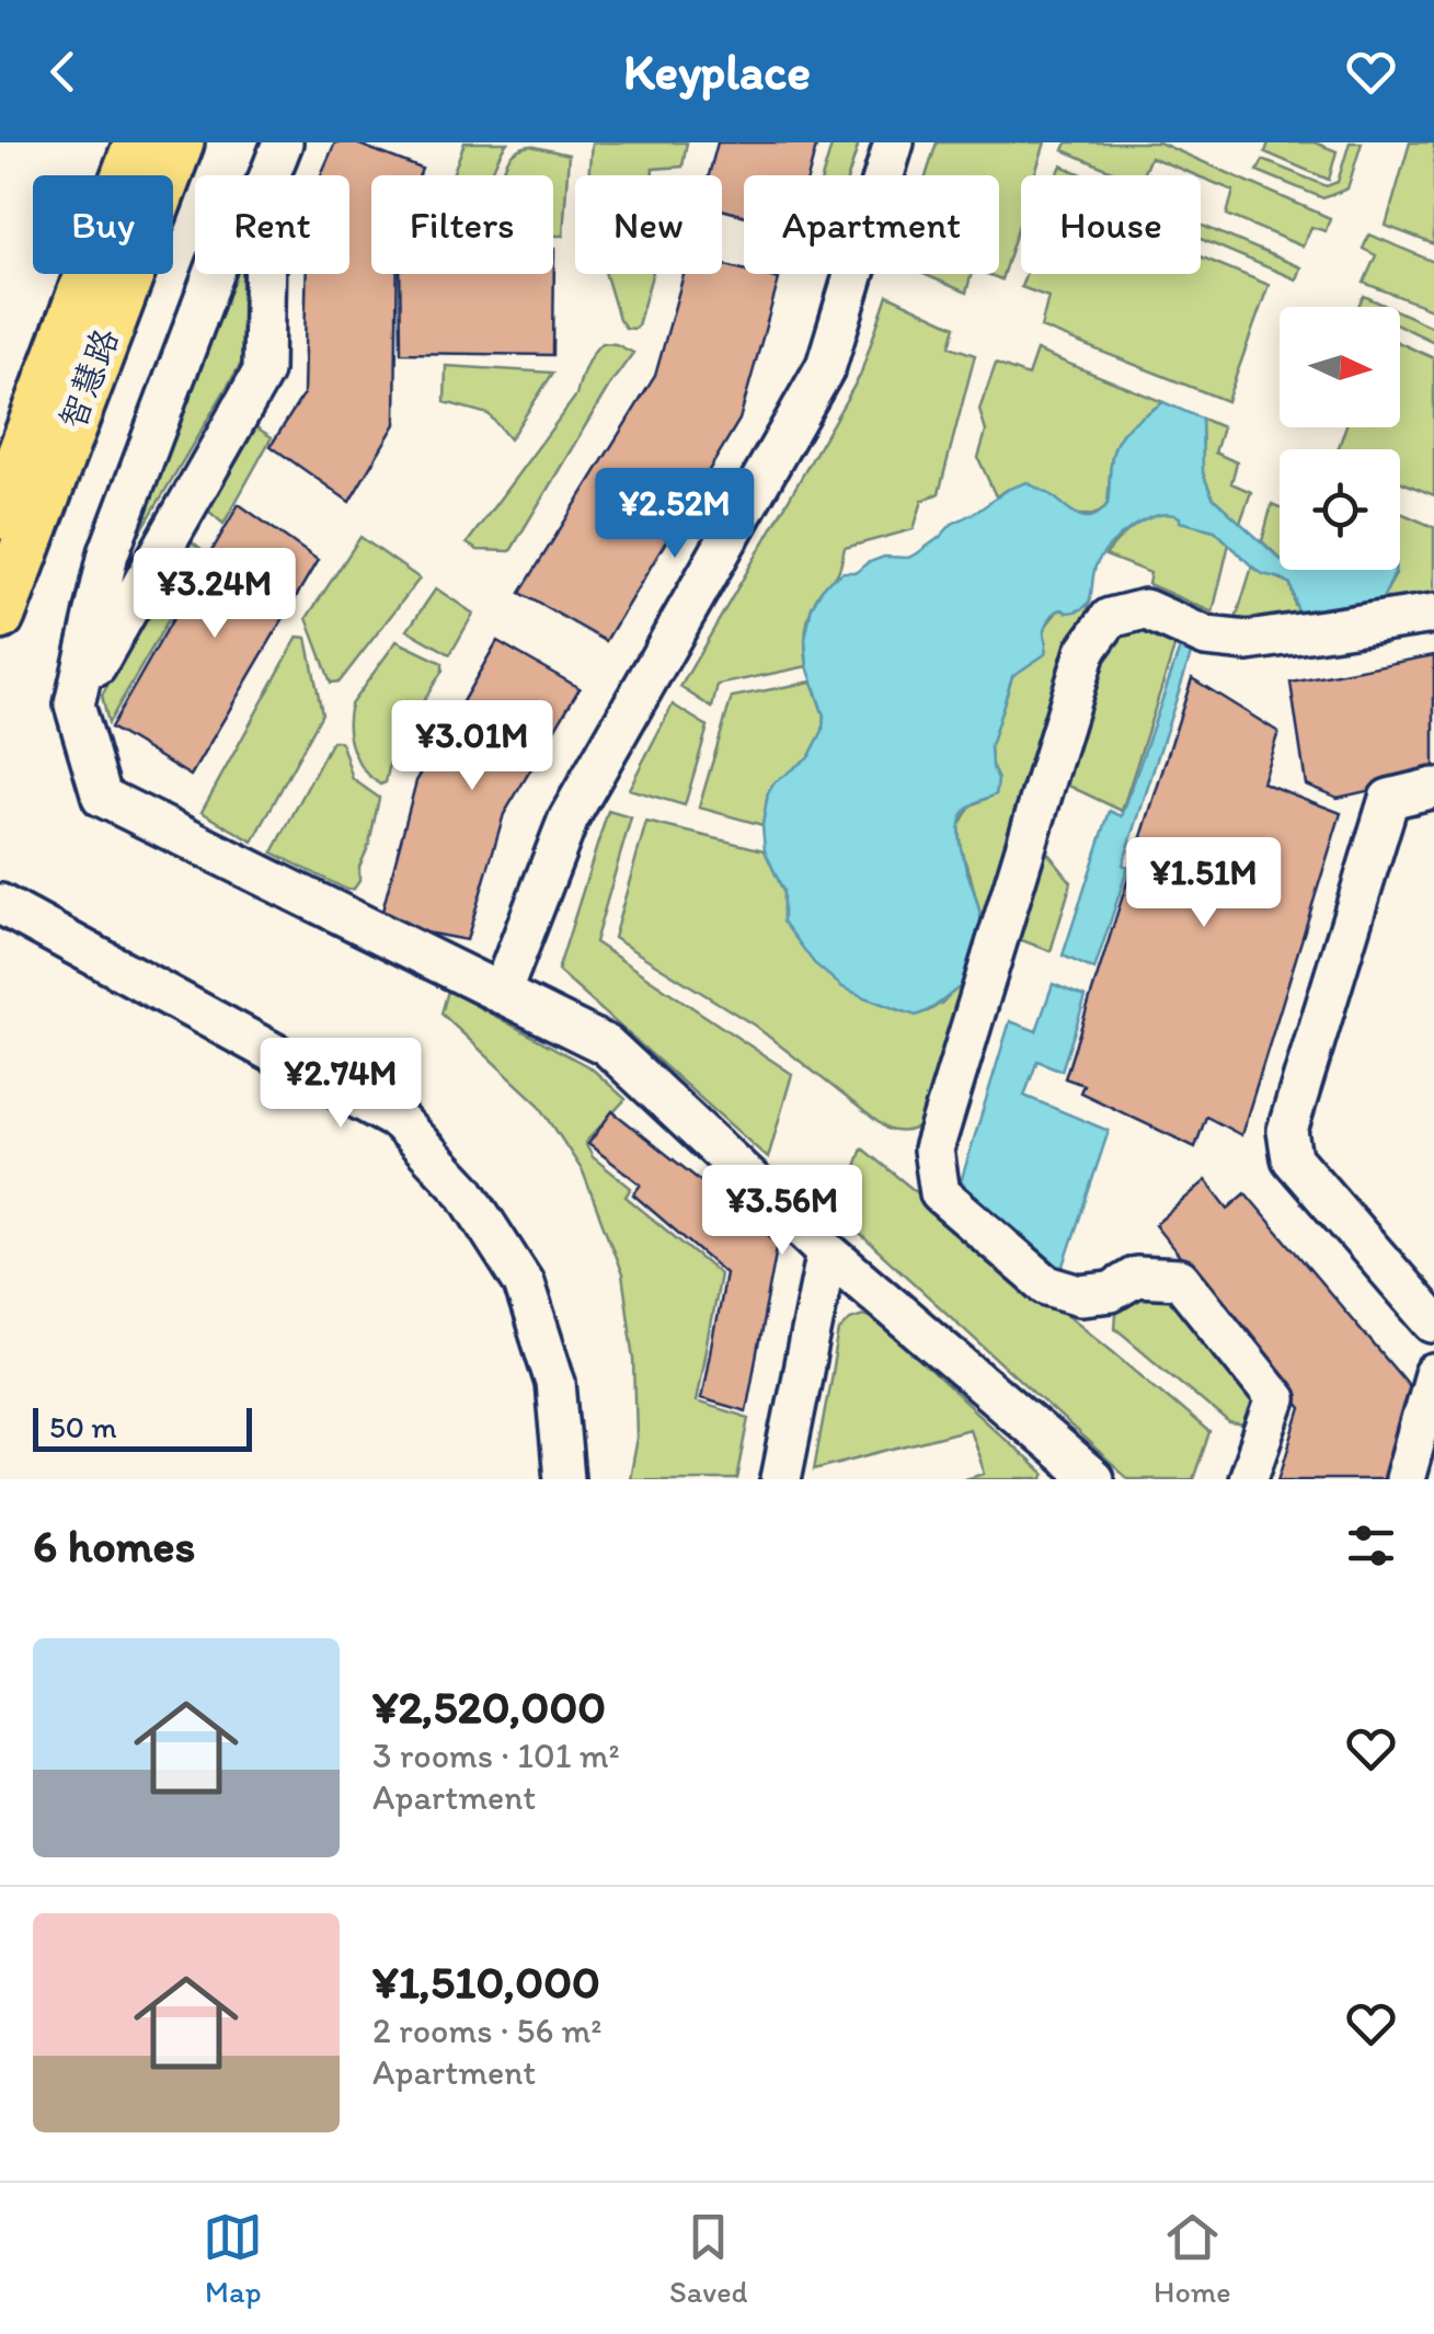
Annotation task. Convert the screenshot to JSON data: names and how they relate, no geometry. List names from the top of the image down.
{
  "streets": {
    "main road": ["智慧路"]
  },
  "scale_bar": "50 m",
  "north": "right",
  "page": {
    "header": "Keyplace",
    "chip": [
      "Buy",
      "Rent",
      "Filters",
      "New",
      "Apartment",
      "House"
    ],
    "price": [
      "¥2.52M",
      "¥3.24M",
      "¥3.01M",
      "¥1.51M",
      "¥2.74M",
      "¥3.56M"
    ],
    "scale": "50 m",
    "heading": "6 homes",
    "list": [
      {
        "name": "¥2,520,000",
        "note": "3 rooms · 101 m² · Apartment"
      },
      {
        "name": "¥1,510,000",
        "note": "2 rooms · 56 m² · Apartment"
      }
    ],
    "tabs": ["Map", "Saved", "Home"]
  }
}
